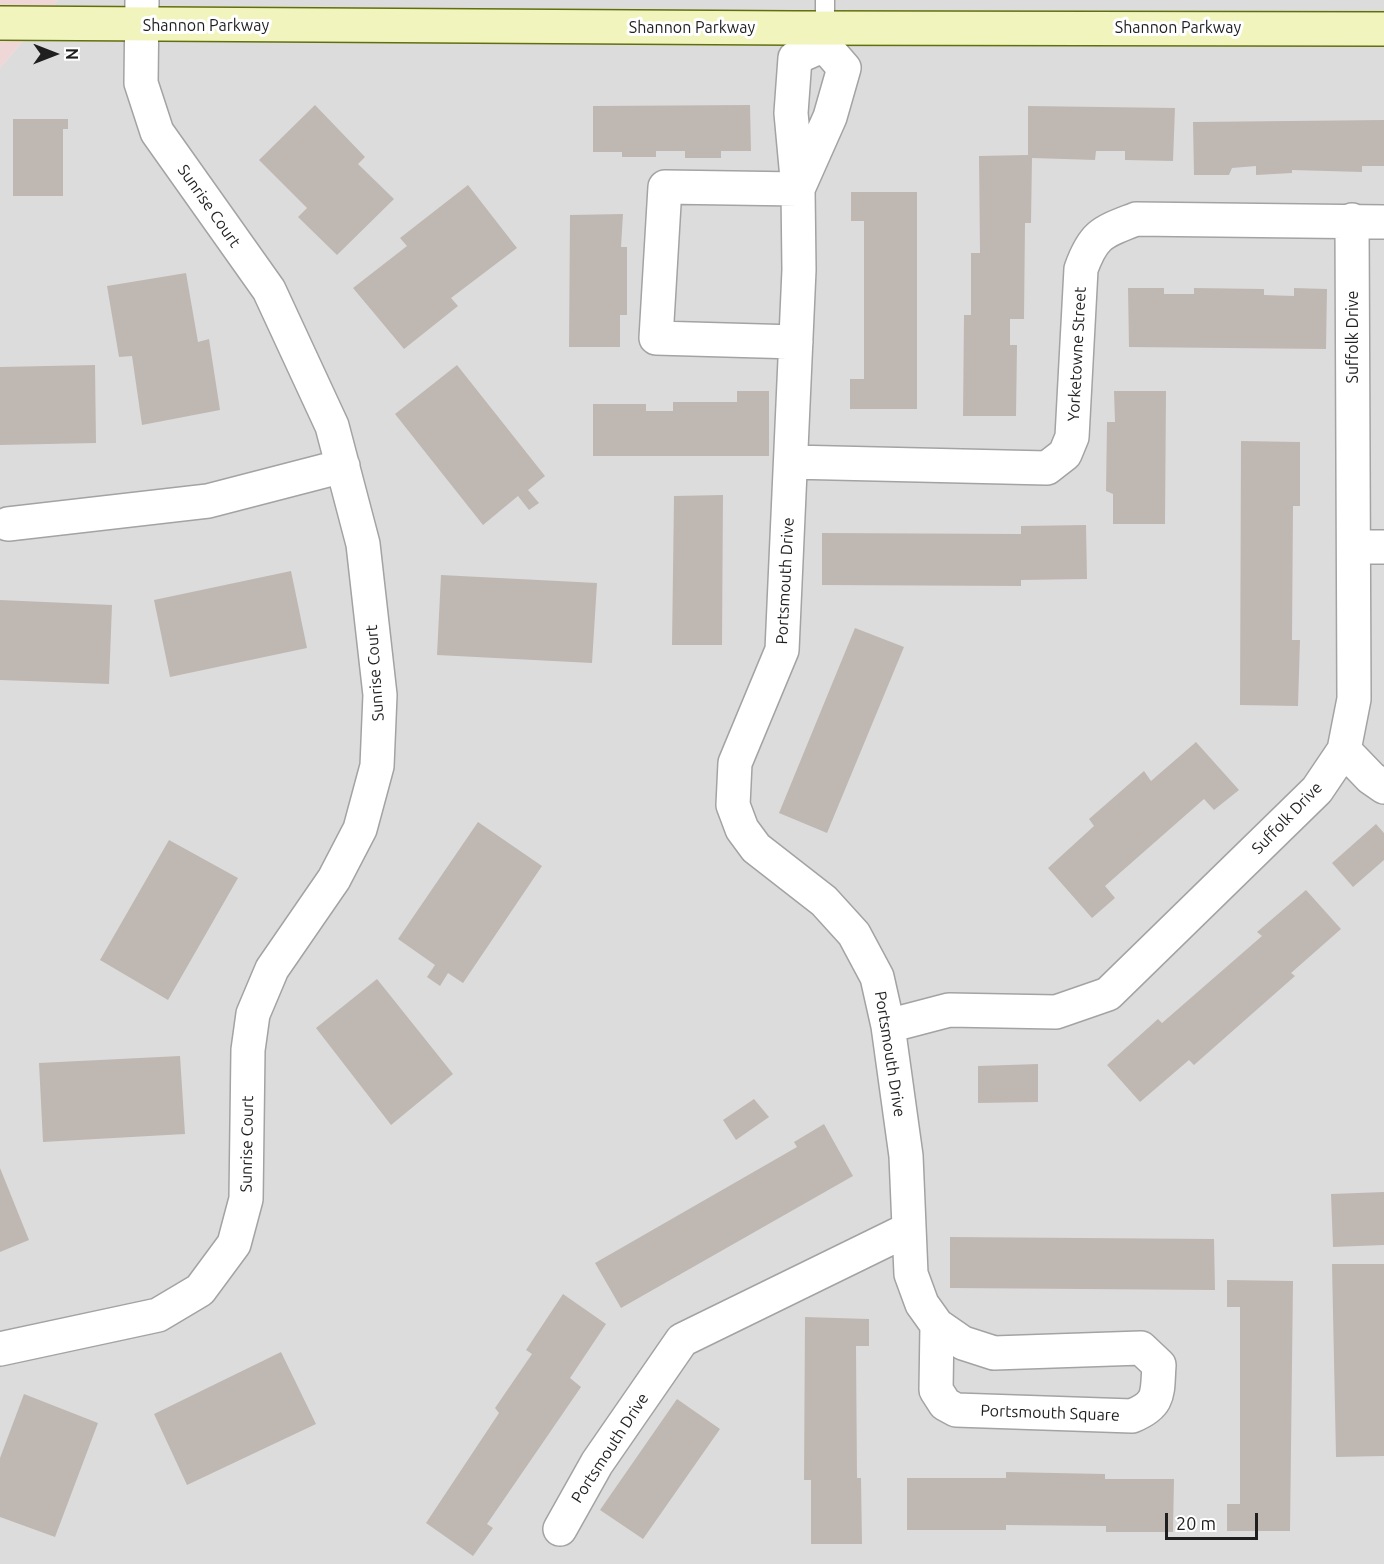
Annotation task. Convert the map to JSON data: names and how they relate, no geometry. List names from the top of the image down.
{
  "streets": {
    "street": [
      "Shannon Parkway",
      "Sunrise Court",
      "Suffolk Drive",
      "Yorketowne Street",
      "Portsmouth Drive",
      "Portsmouth Square"
    ]
  },
  "crossings": [
    ["Shannon Parkway", "Sunrise Court"],
    ["Shannon Parkway", "Portsmouth Drive"],
    ["Suffolk Drive", "Yorketowne Street"],
    ["Suffolk Drive", "Portsmouth Drive"],
    ["Yorketowne Street", "Portsmouth Drive"],
    ["Portsmouth Drive", "Portsmouth Square"]
  ],
  "scale_bar": "20 m",
  "north": "right"
}
